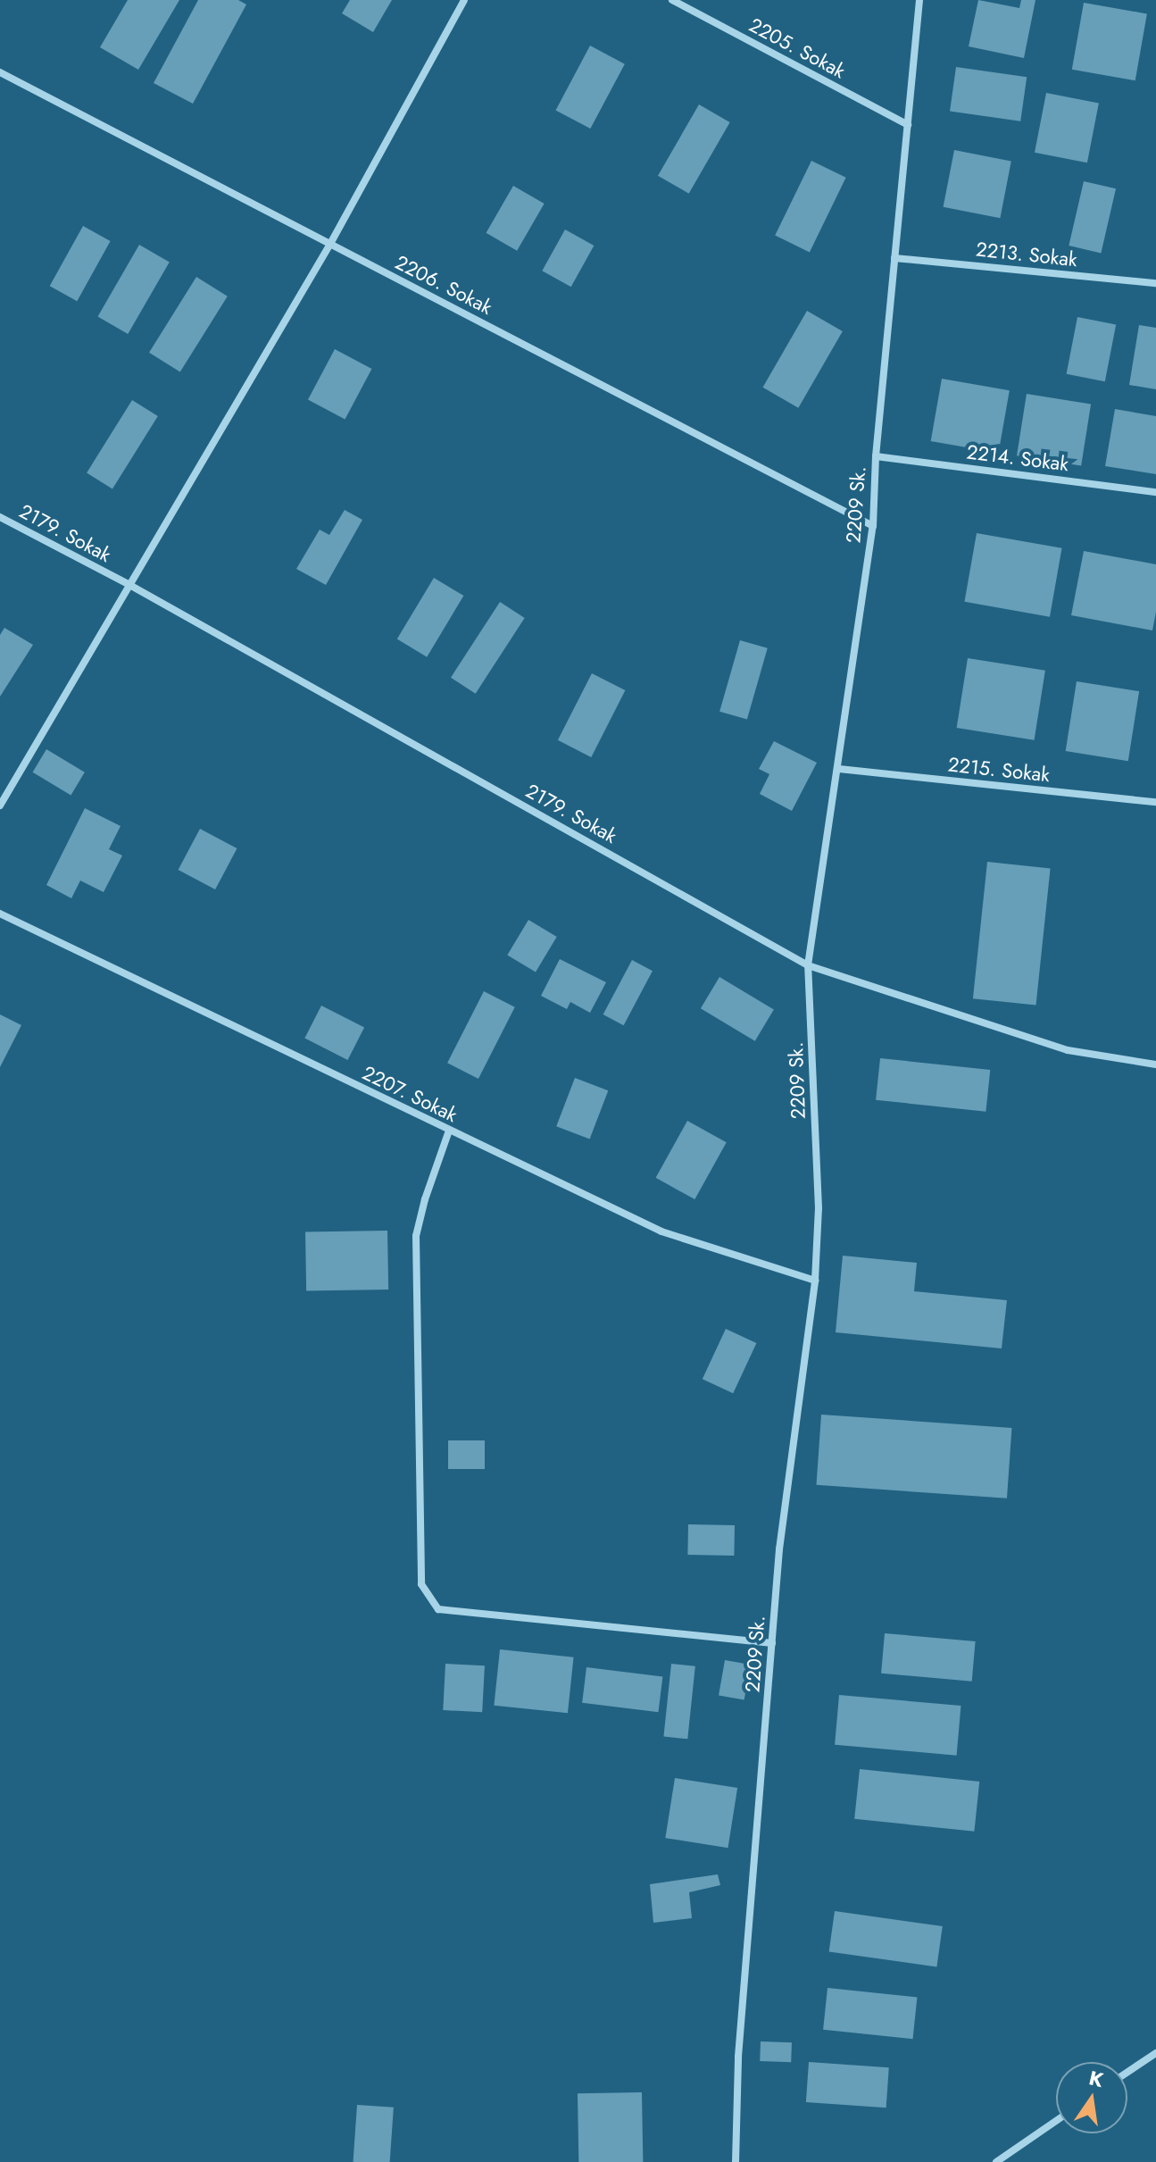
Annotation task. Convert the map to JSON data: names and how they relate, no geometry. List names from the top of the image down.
{
  "streets": {
    "street": [
      "2205. Sokak",
      "2213. Sokak",
      "2206. Sokak",
      "2214. Sokak",
      "2209 Sk.",
      "2179. Sokak",
      "2215. Sokak",
      "2207. Sokak"
    ]
  },
  "crossings": [
    ["2205. Sokak", "2209 Sk."],
    ["2213. Sokak", "2209 Sk."],
    ["2206. Sokak", "2209 Sk."],
    ["2214. Sokak", "2209 Sk."],
    ["2209 Sk.", "2179. Sokak"],
    ["2209 Sk.", "2215. Sokak"],
    ["2209 Sk.", "2207. Sokak"]
  ],
  "north": "top"
}
